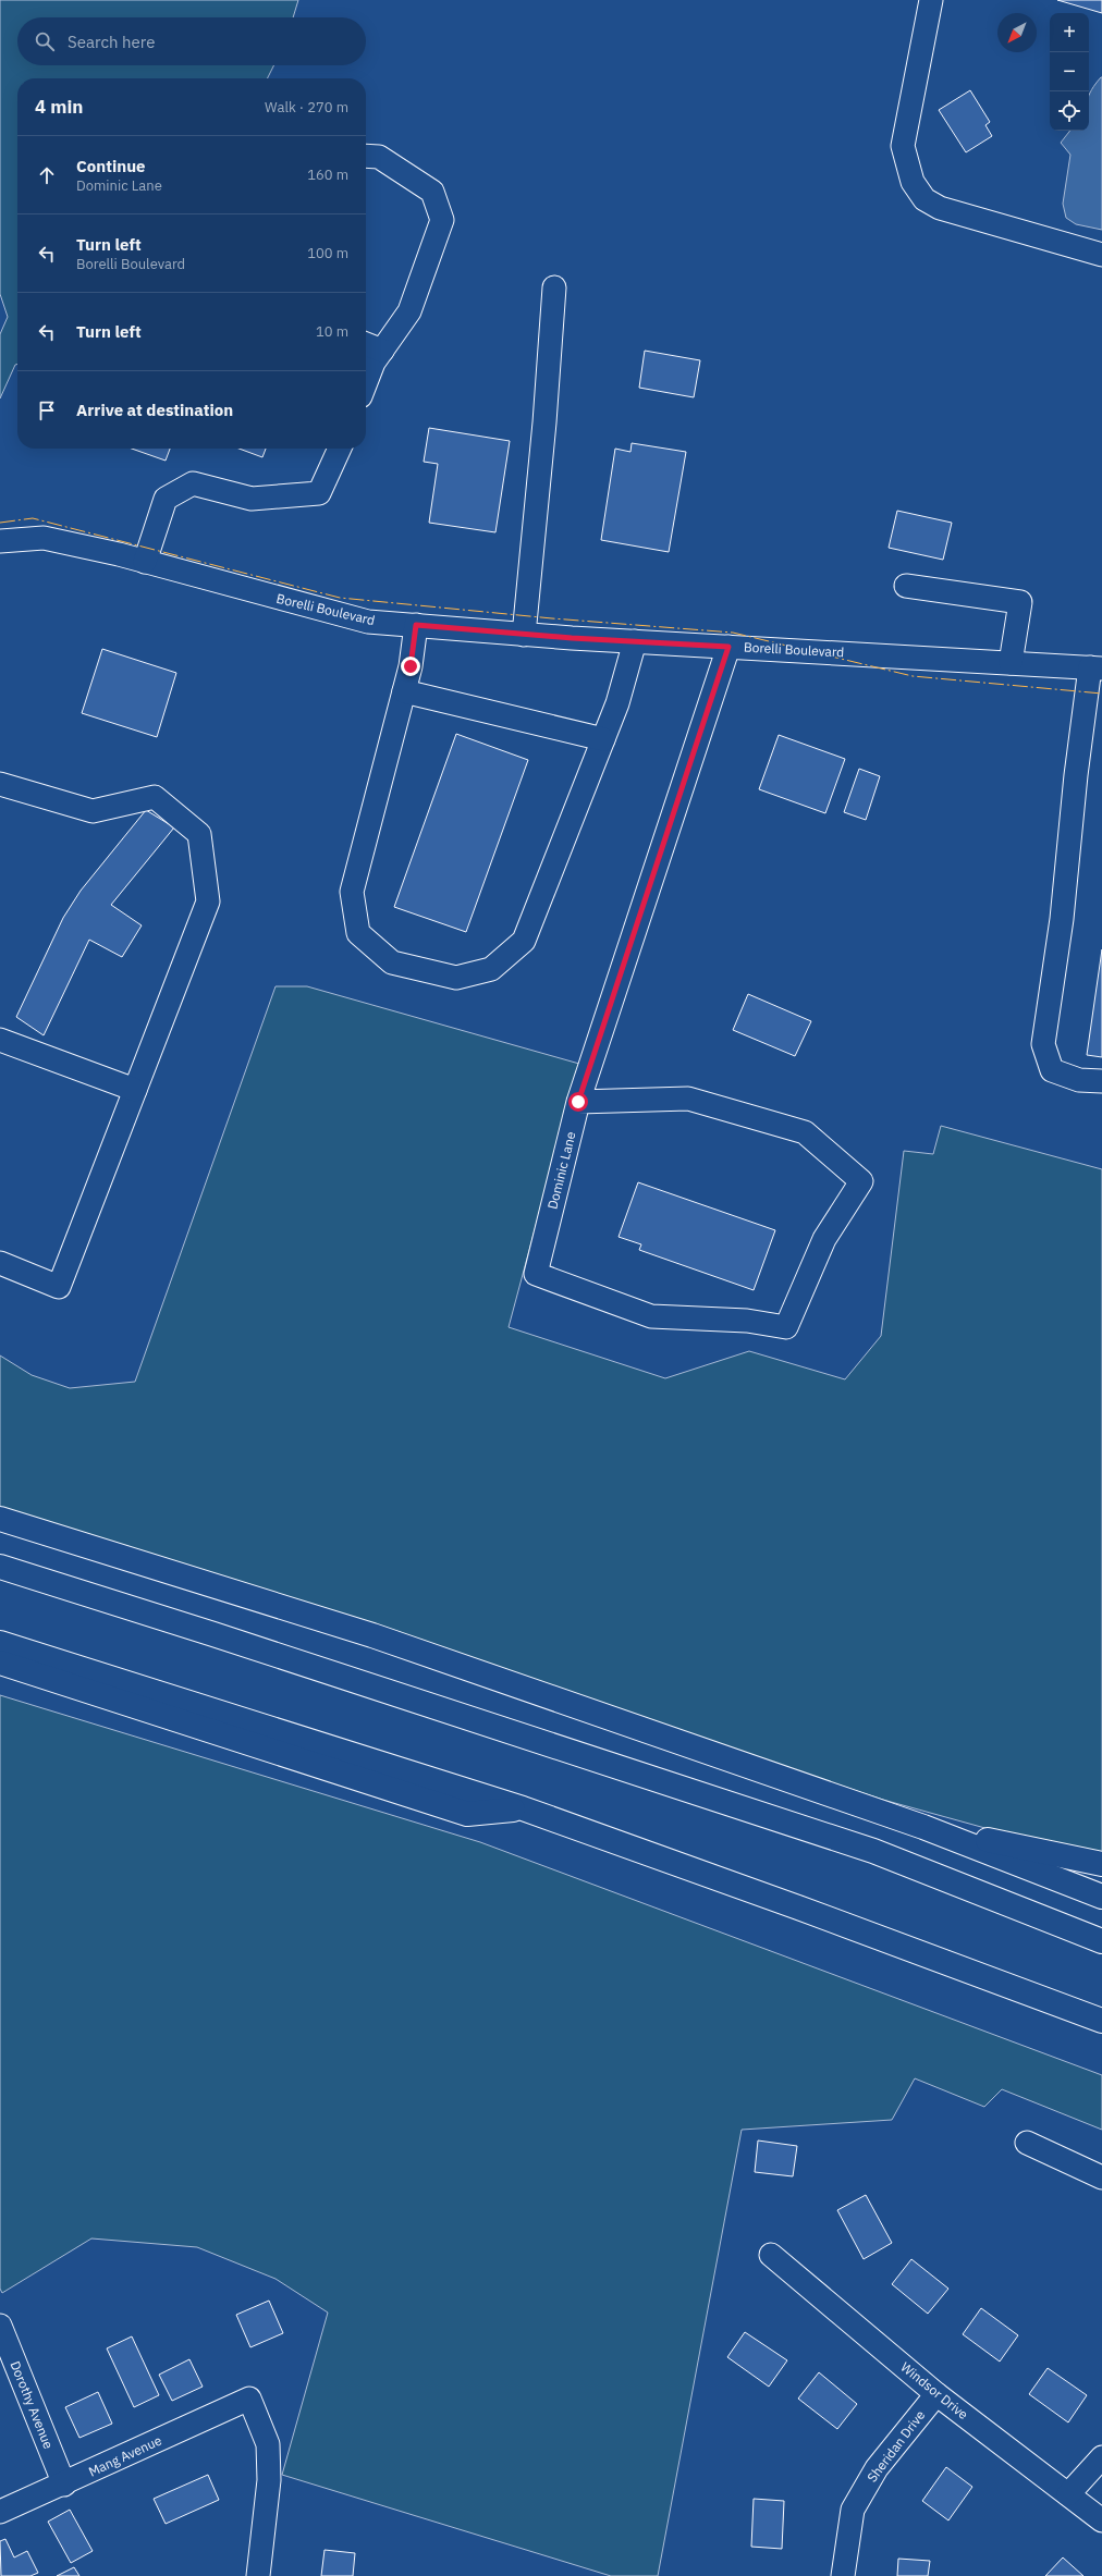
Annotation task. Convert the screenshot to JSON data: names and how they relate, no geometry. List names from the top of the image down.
{
  "streets": {
    "street": [
      "Borelli Boulevard",
      "Dominic Lane",
      "Windsor Drive",
      "Dorothy Avenue",
      "Sheridan Drive",
      "Mang Avenue"
    ]
  },
  "crossings": [
    ["Borelli Boulevard", "Dominic Lane"],
    ["Windsor Drive", "Sheridan Drive"],
    ["Dorothy Avenue", "Mang Avenue"]
  ],
  "north": "bottom left",
  "page": {
    "map_buttons": ["+", "−"],
    "search": "Search here",
    "heading": ["4 min", "Walk · 270 m"],
    "list": [
      ["Continue", "Dominic Lane", "160 m"],
      ["Turn left", "Borelli Boulevard", "100 m"],
      ["Turn left", "10 m"],
      "Arrive at destination"
    ]
  }
}
